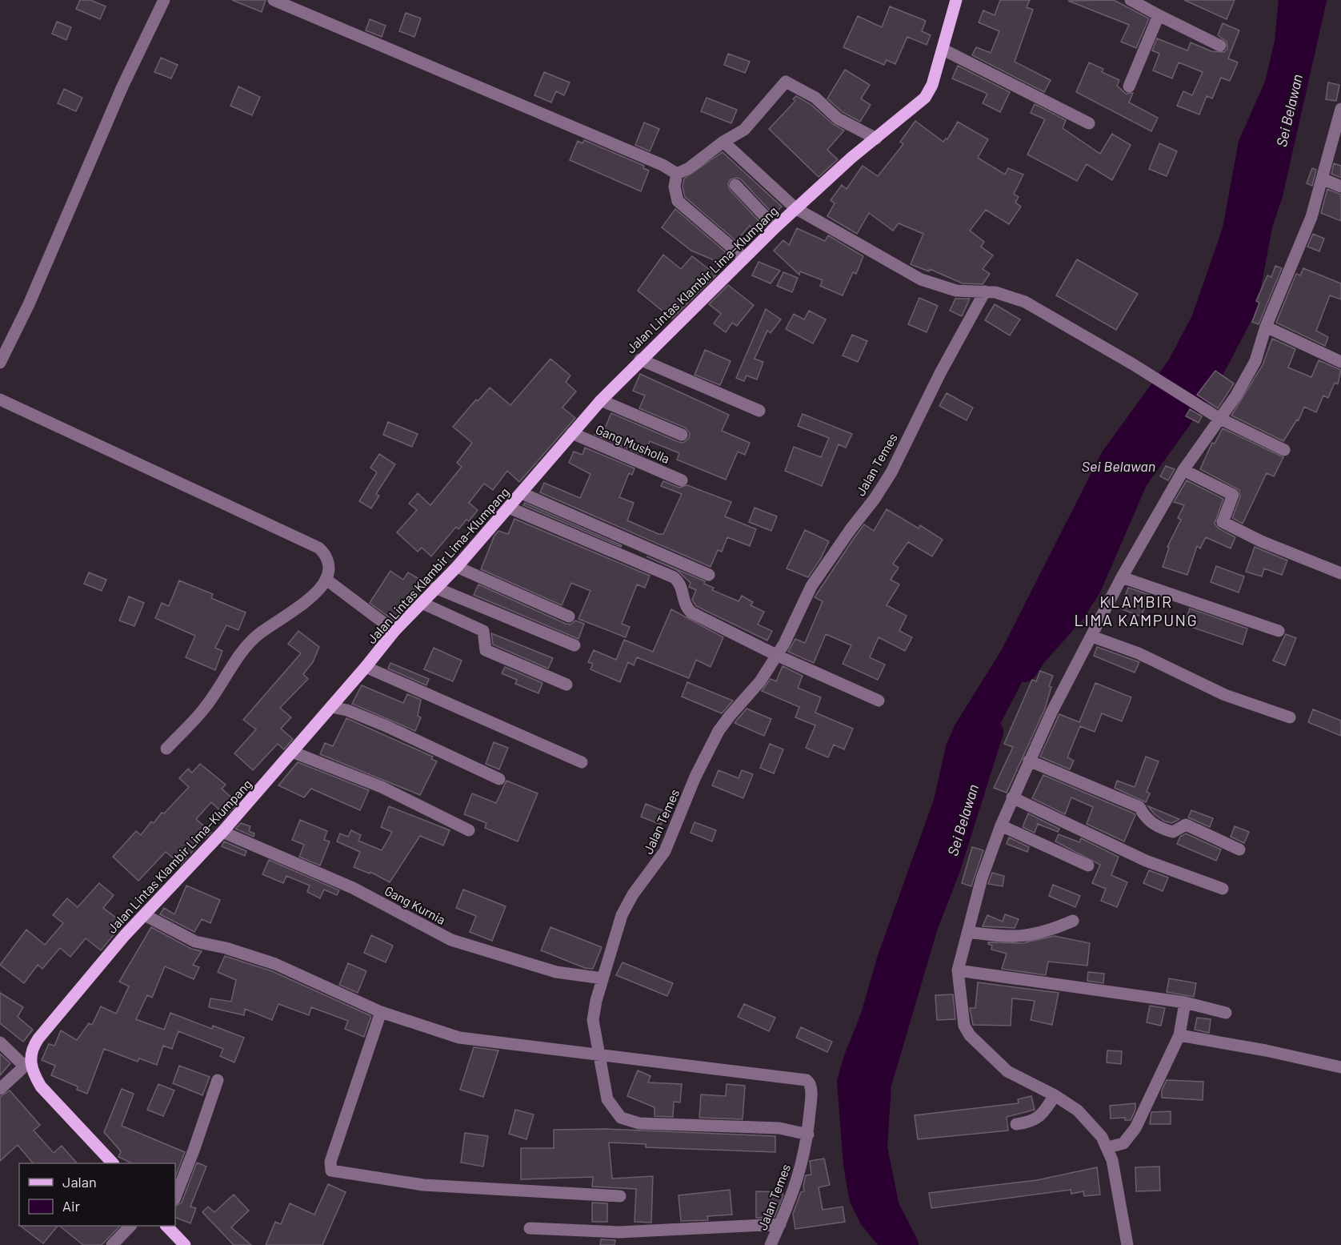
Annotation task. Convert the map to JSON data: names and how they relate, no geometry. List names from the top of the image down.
{
  "streets": {
    "main road": ["Jalan Lintas Klambir Lima–Klumpang"],
    "street": ["Gang Musholla", "Jalan Temes", "Gang Kurnia"]
  },
  "crossings": [
    ["Jalan Lintas Klambir Lima–Klumpang", "Gang Musholla"],
    ["Jalan Lintas Klambir Lima–Klumpang", "Gang Kurnia"],
    ["Jalan Temes", "Gang Kurnia"]
  ],
  "districts": ["KLAMBIR LIMA KAMPUNG"],
  "water": ["Sei Belawan"],
  "legend": ["Jalan", "Air"]
}
